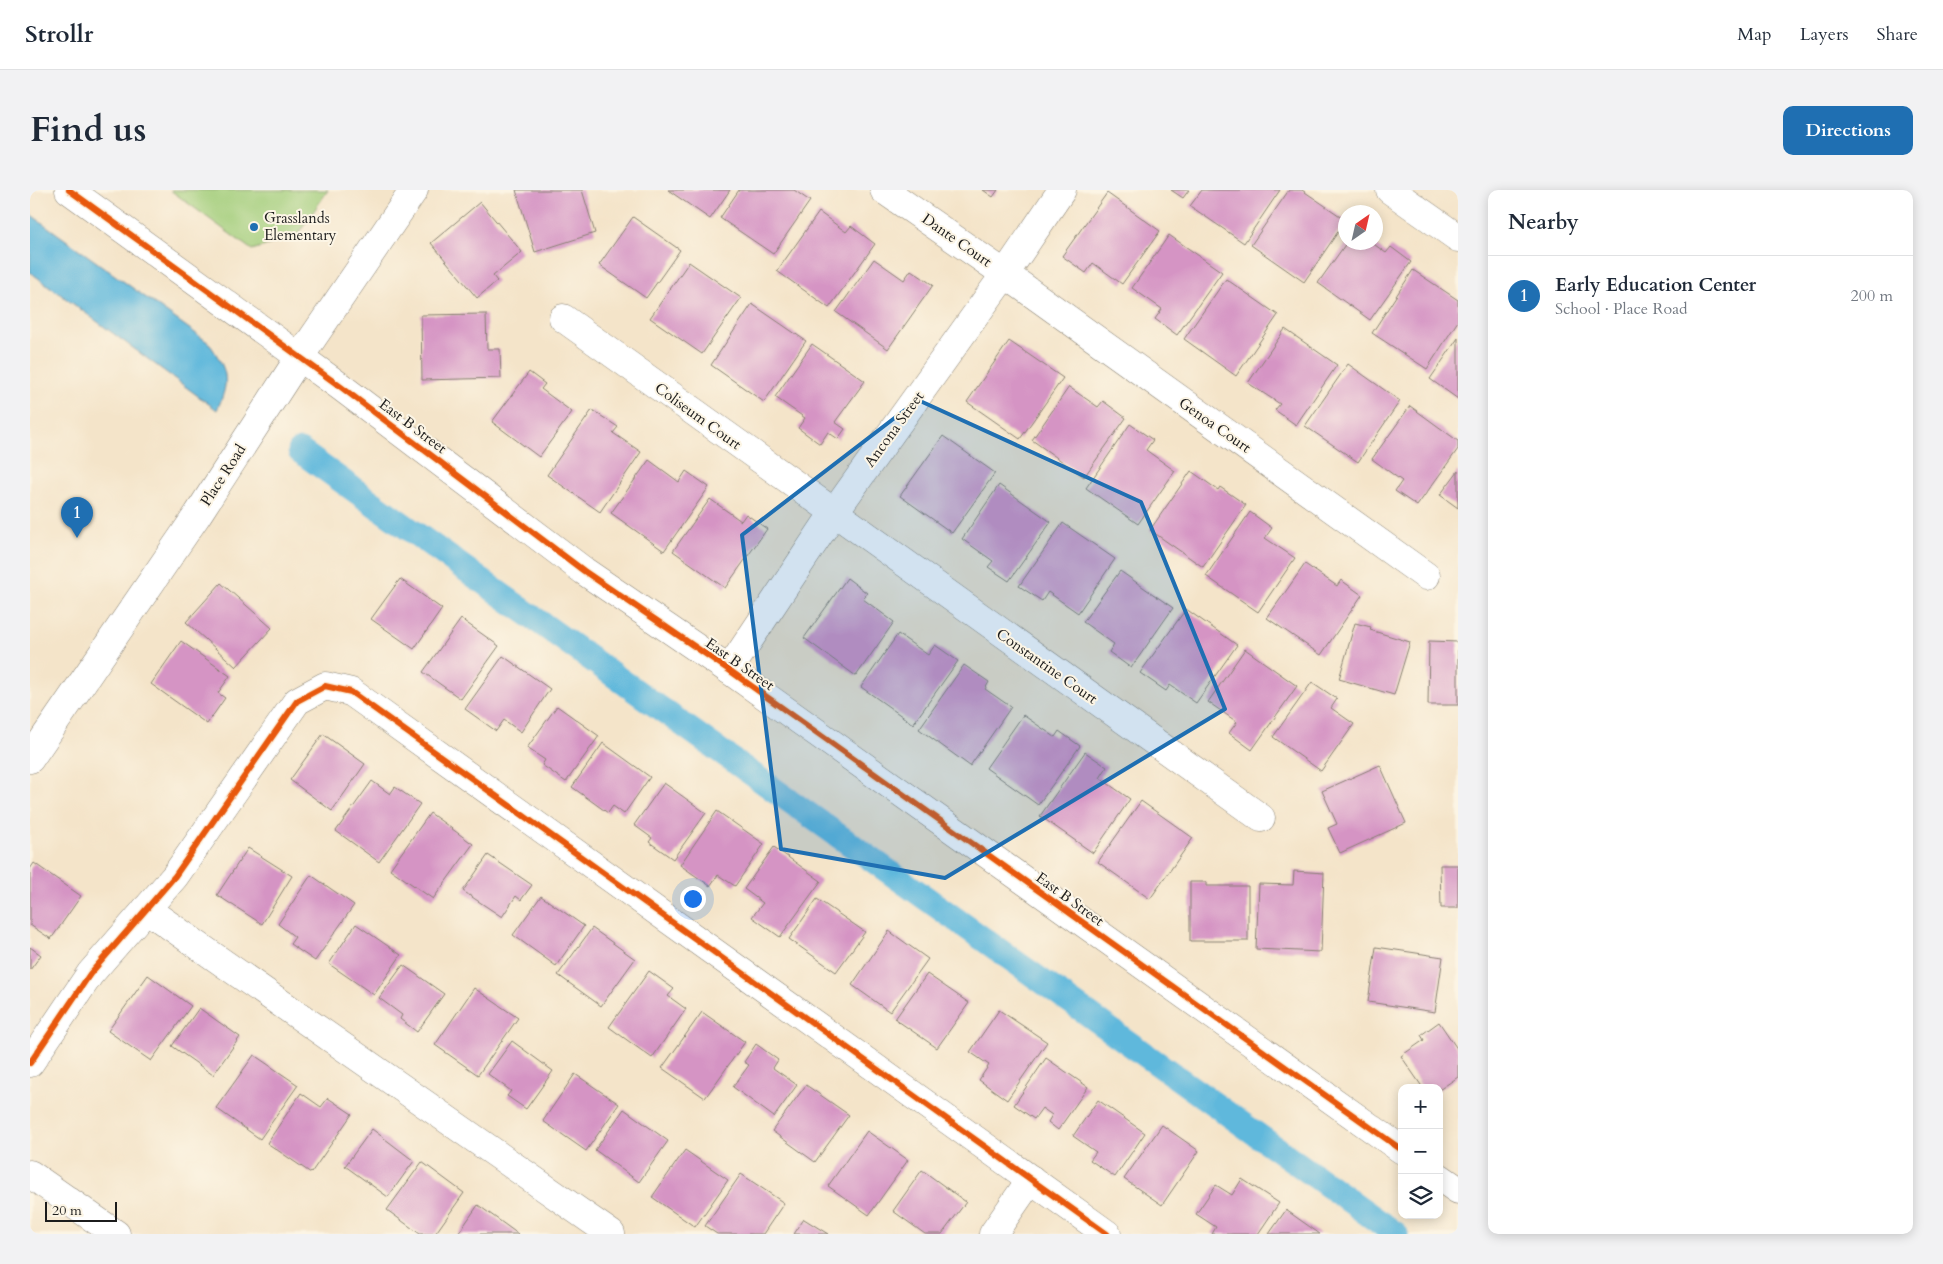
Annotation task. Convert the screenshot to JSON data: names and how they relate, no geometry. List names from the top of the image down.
{
  "streets": {
    "street": [
      "Dante Court",
      "Coliseum Court",
      "Genoa Court",
      "East B Street",
      "Ancona Street",
      "Place Road",
      "Constantine Court"
    ]
  },
  "crossings": [
    ["Dante Court", "Genoa Court"],
    ["Dante Court", "Ancona Street"],
    ["Coliseum Court", "Ancona Street"],
    ["Coliseum Court", "Constantine Court"],
    ["Genoa Court", "Ancona Street"],
    ["East B Street", "Ancona Street"],
    ["East B Street", "Place Road"],
    ["Ancona Street", "Constantine Court"]
  ],
  "places": ["Grasslands Elementary"],
  "scale_bar": "20 m",
  "north": "top right",
  "page": {
    "header": "Strollr",
    "nav": ["Map", "Layers", "Share"],
    "title": "Find us",
    "buttons": "Directions",
    "heading": "Nearby",
    "list": [
      {
        "mark": "1",
        "name": "Early Education Center",
        "note": "School · Place Road",
        "value": "200 m"
      }
    ],
    "pins": "1",
    "map_buttons": ["+", "−"],
    "scale": "20 m"
  }
}
